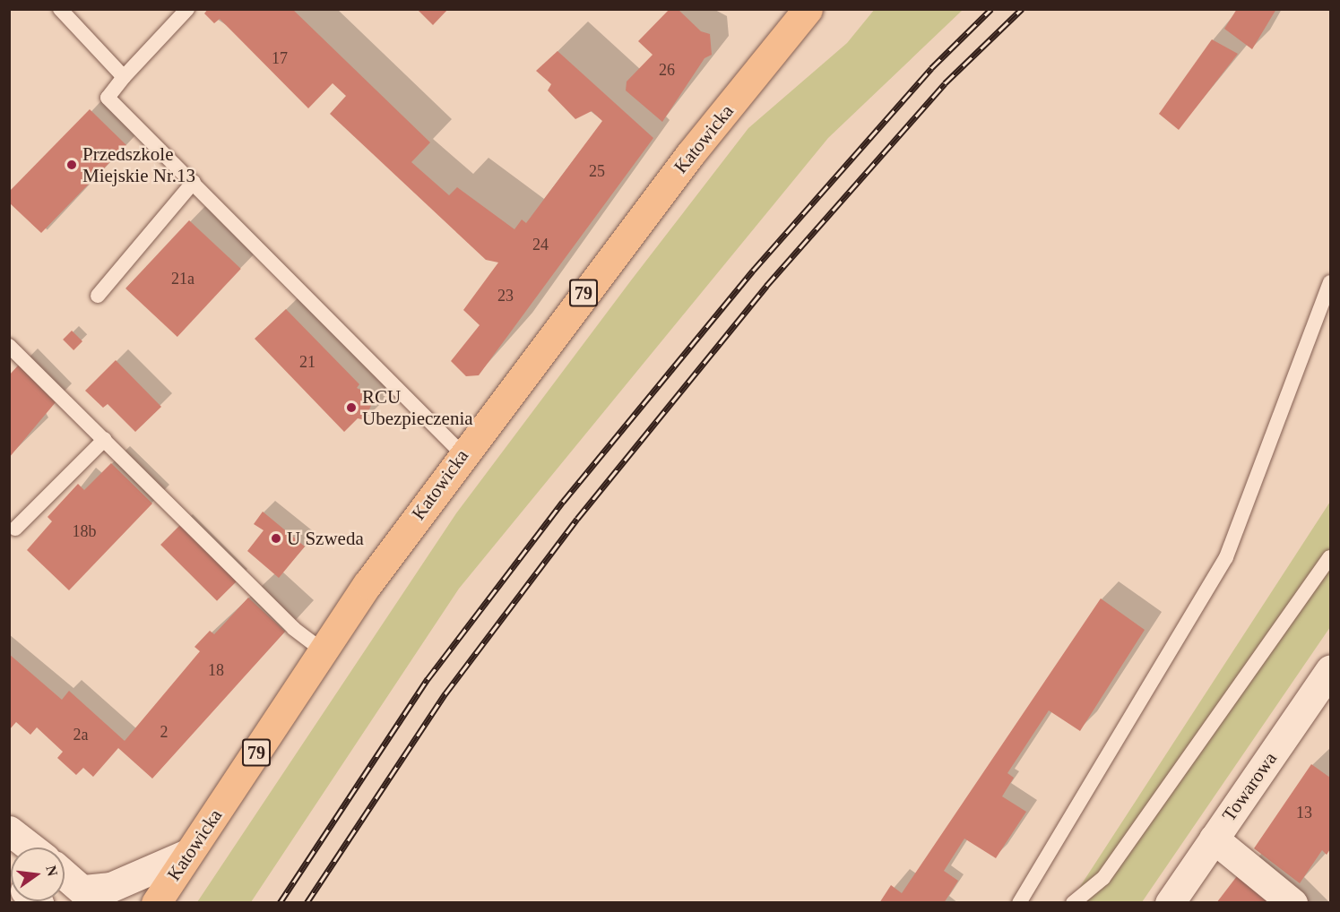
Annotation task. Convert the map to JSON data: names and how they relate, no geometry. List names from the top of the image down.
{
  "streets": {
    "main road": ["Katowicka", "79"],
    "street": ["Towarowa"]
  },
  "places": ["Przedszkole Miejskie Nr.13", "RCU Ubezpieczenia", "U Szweda"],
  "house_numbers": [
    "17",
    "26",
    "25",
    "24",
    "21a",
    "23",
    "21",
    "18b",
    "18",
    "2",
    "2a",
    "13"
  ],
  "north": "right"
}
